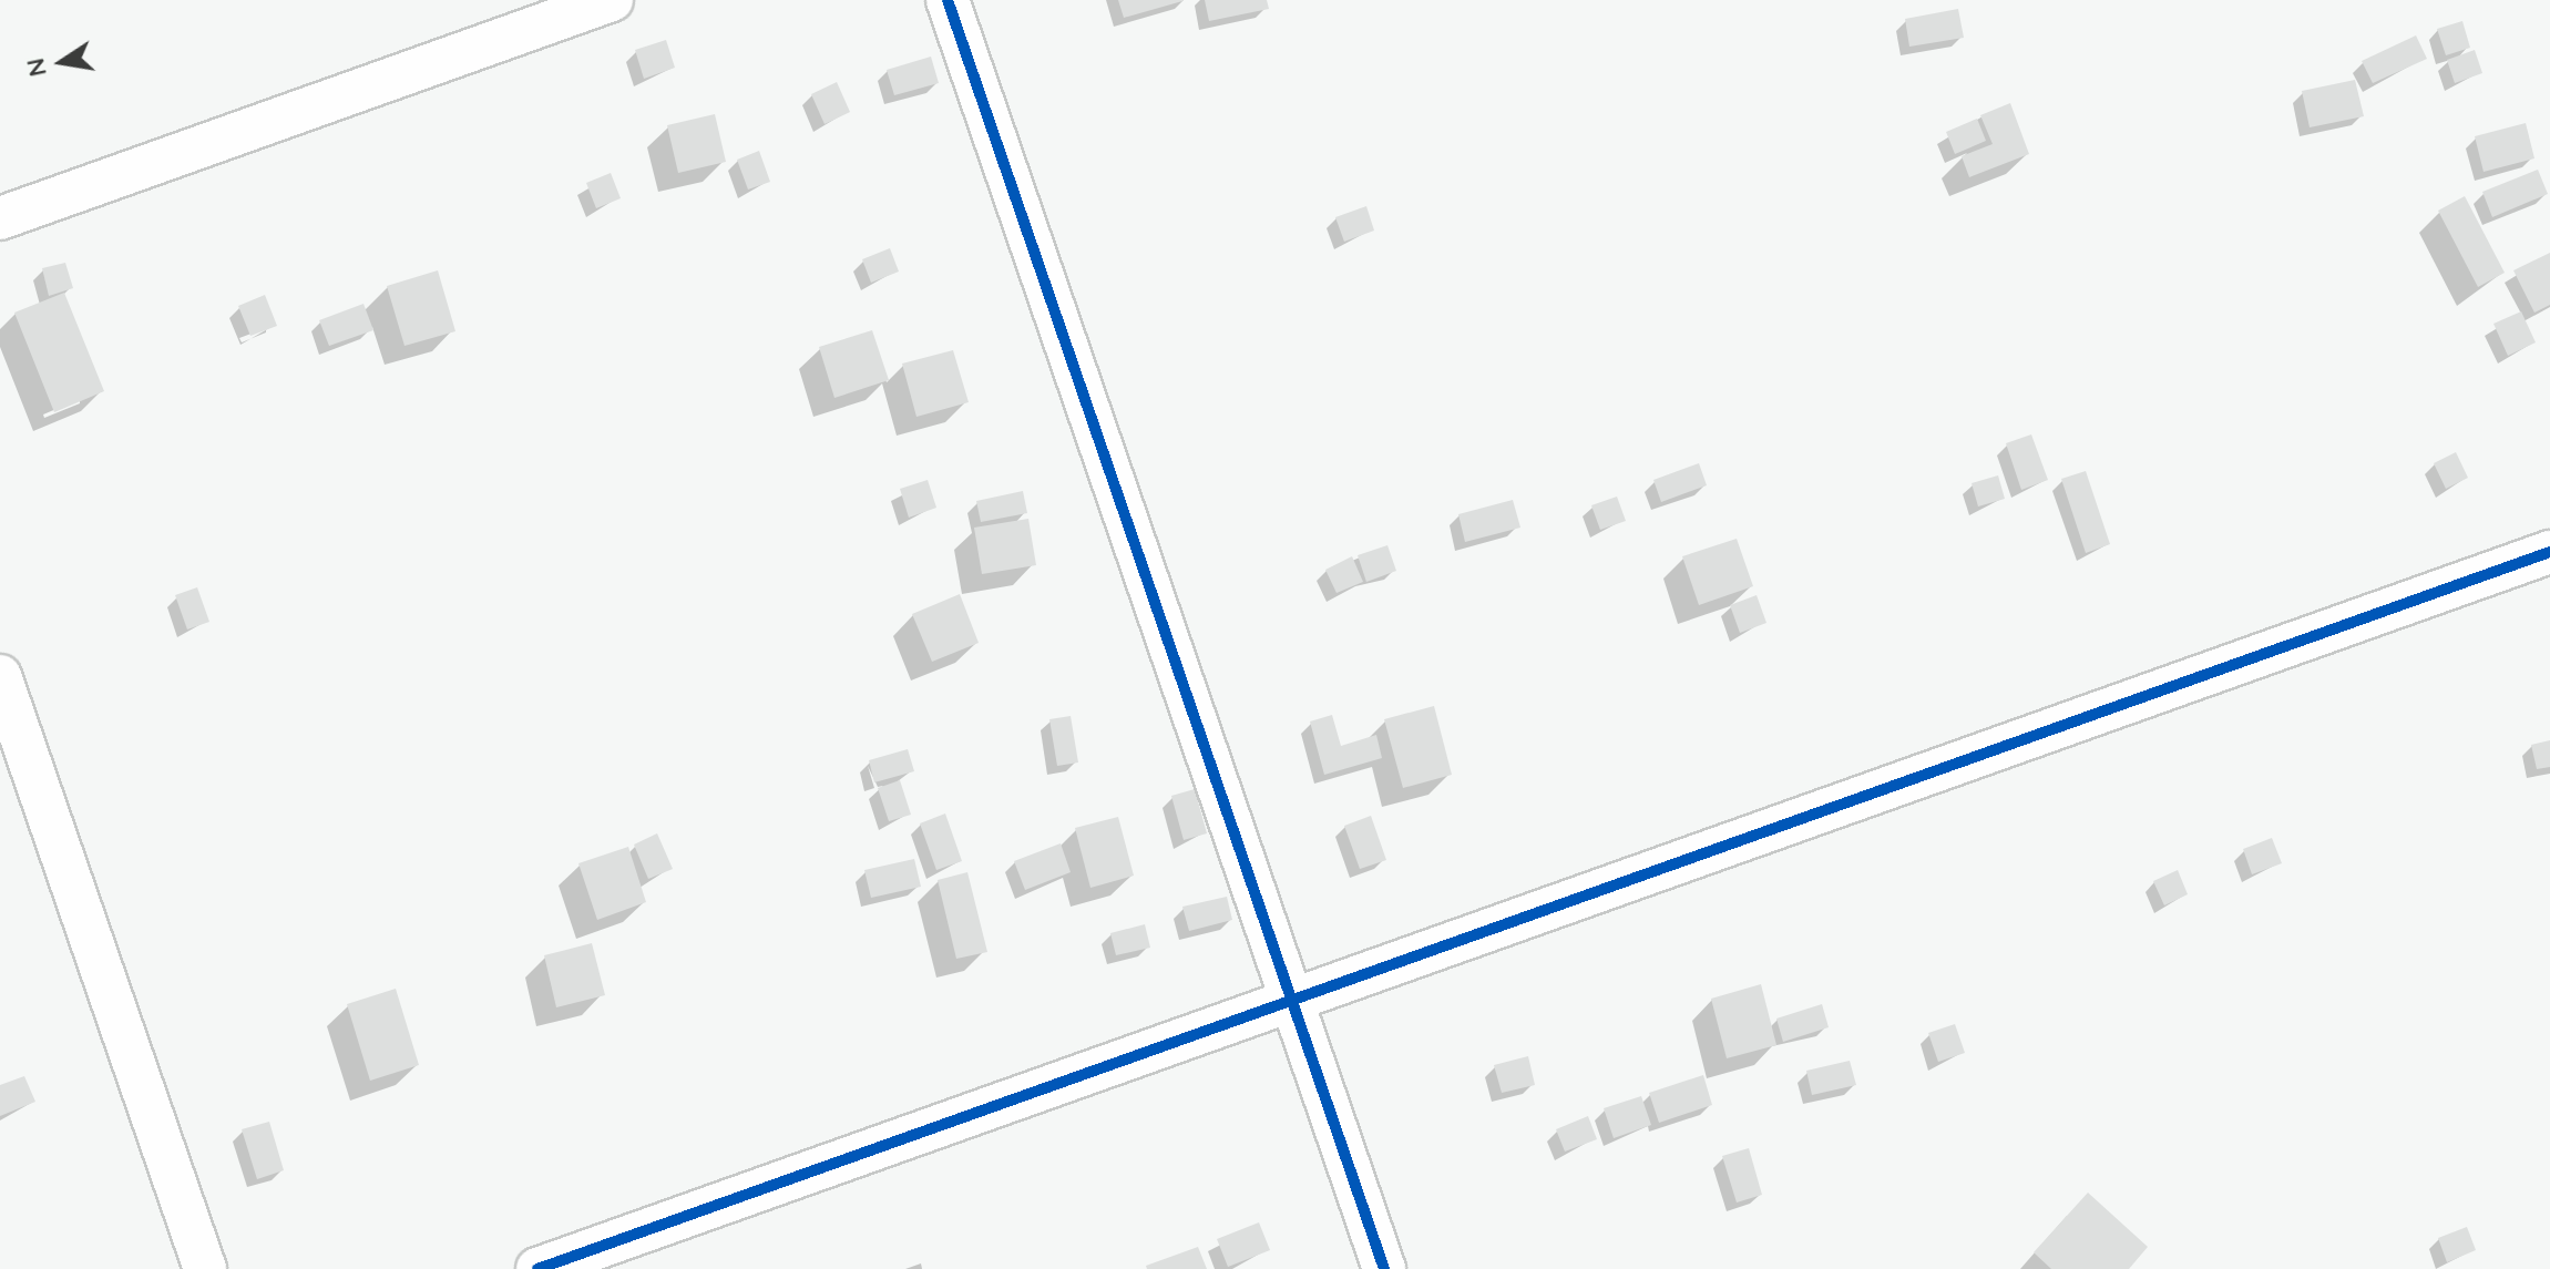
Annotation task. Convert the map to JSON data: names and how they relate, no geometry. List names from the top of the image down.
{
  "north": "left"
}
